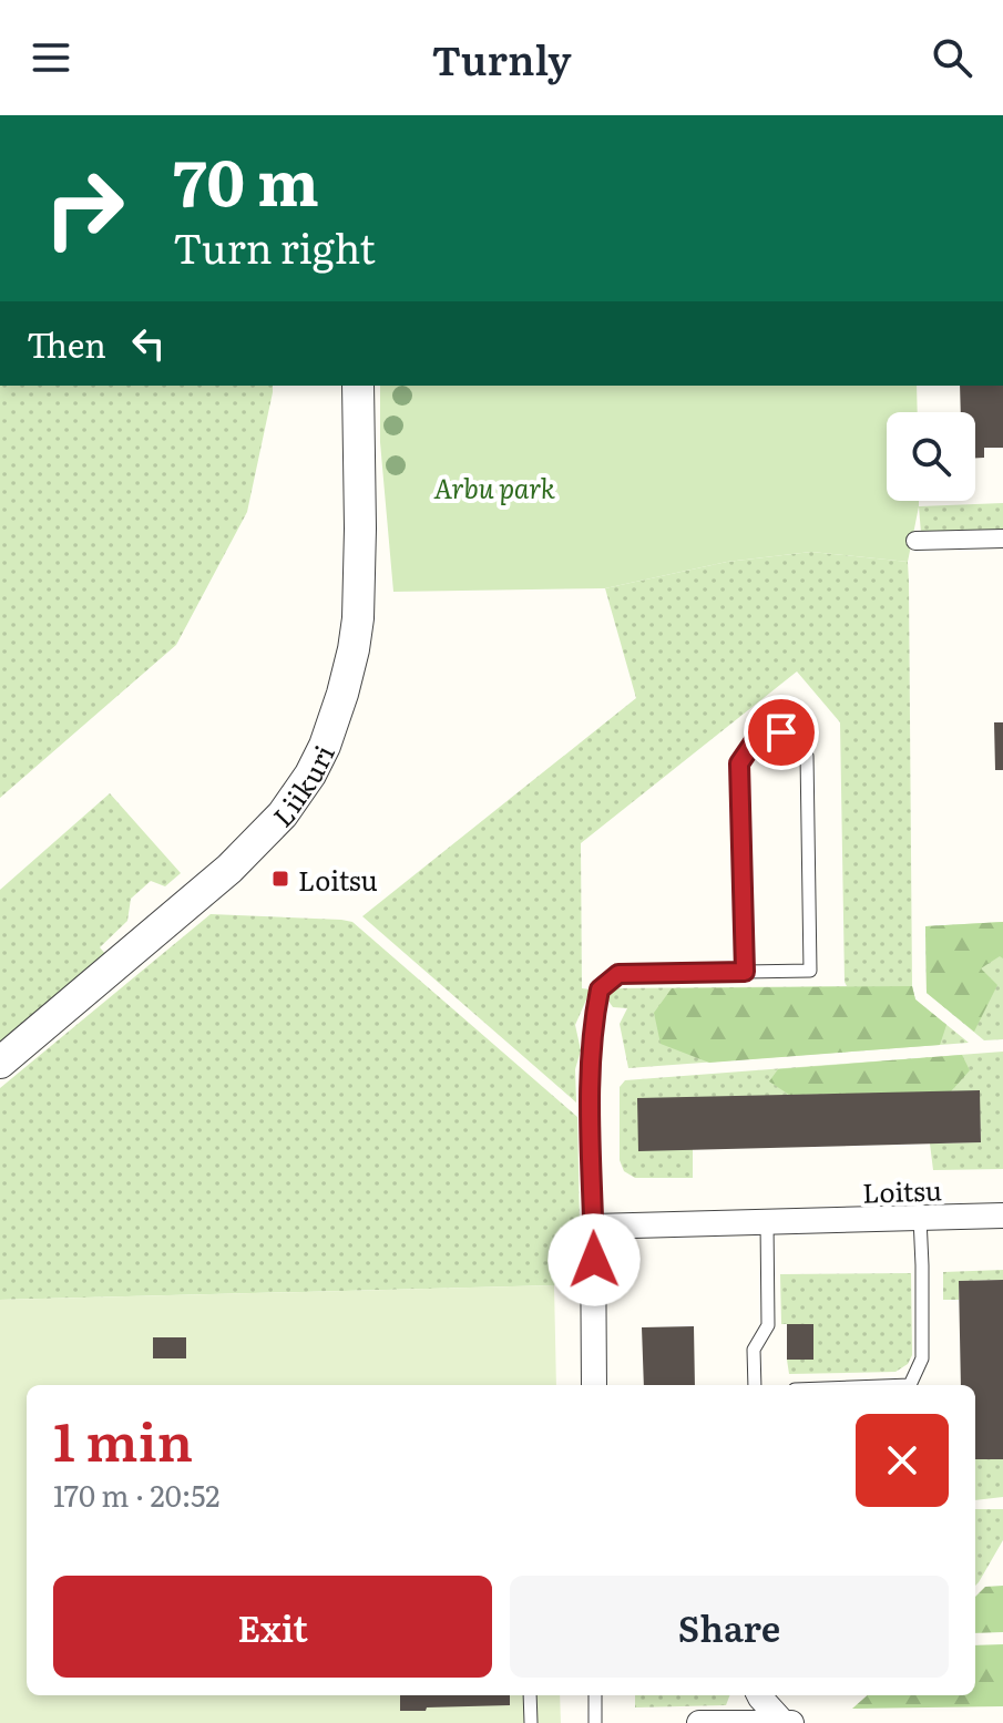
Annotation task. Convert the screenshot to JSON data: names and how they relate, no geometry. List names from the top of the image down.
{
  "streets": {
    "street": ["Liikuri", "Loitsu"]
  },
  "parks": ["Arbu park"],
  "places": {
    "transit": ["Loitsu"]
  },
  "page": {
    "header": "Turnly",
    "turn": ["70 m", "Turn right"],
    "then": "Then",
    "heading": ["1 min", "170 m · 20:52"],
    "buttons": ["Exit", "Share"]
  }
}
